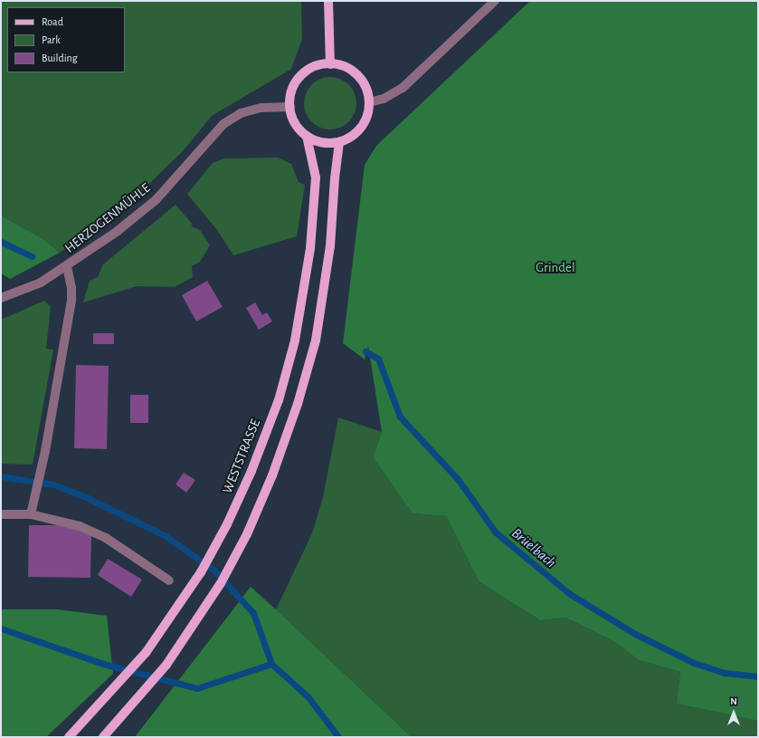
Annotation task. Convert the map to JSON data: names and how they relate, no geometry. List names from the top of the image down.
{
  "streets": {
    "main road": ["WESTSTRASSE"],
    "street": ["HERZOGENMÜHLE"]
  },
  "crossings": [
    ["HERZOGENMÜHLE", "WESTSTRASSE"]
  ],
  "water": ["Brüelbach"],
  "parks": ["Grindel"],
  "legend": ["Road", "Park", "Building"],
  "north": "top"
}
